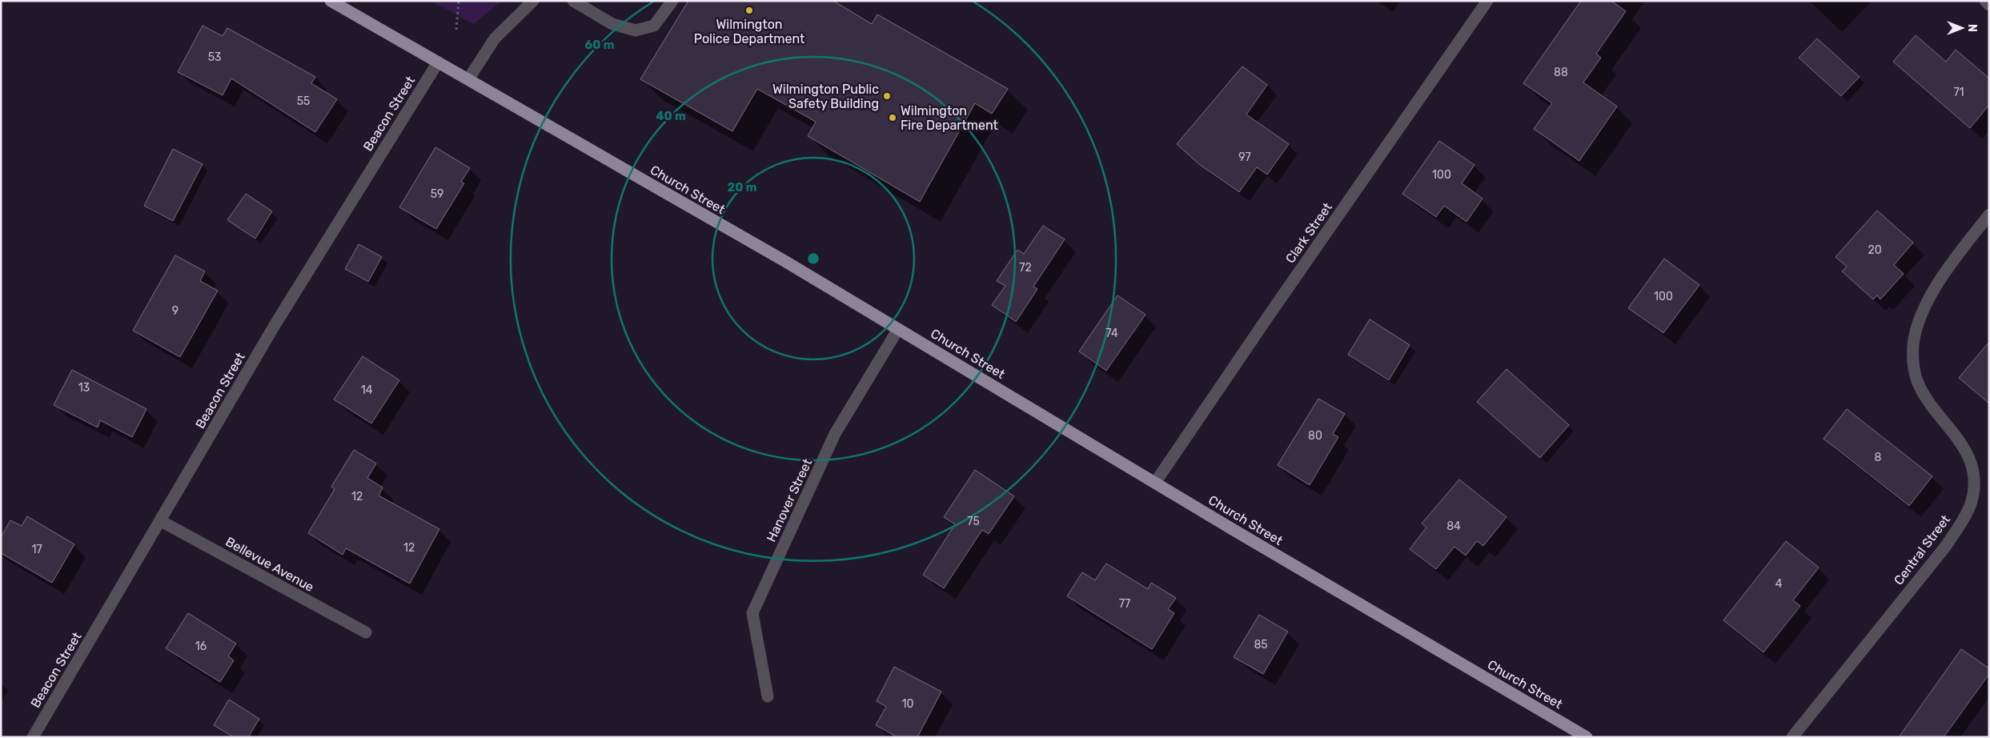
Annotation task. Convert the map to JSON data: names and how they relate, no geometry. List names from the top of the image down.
{
  "streets": {
    "main road": ["Church Street"],
    "street": [
      "Beacon Street",
      "Clark Street",
      "Hanover Street",
      "Central Street",
      "Bellevue Avenue"
    ]
  },
  "crossings": [
    ["Beacon Street", "Church Street"],
    ["Beacon Street", "Bellevue Avenue"],
    ["Church Street", "Clark Street"],
    ["Church Street", "Hanover Street"]
  ],
  "places": ["Wilmington Police Department", "Wilmington Public Safety Building", "Wilmington Fire Department"],
  "house_numbers": [
    "53",
    "88",
    "71",
    "55",
    "97",
    "100",
    "59",
    "20",
    "72",
    "100",
    "9",
    "74",
    "13",
    "14",
    "80",
    "8",
    "12",
    "75",
    "84",
    "12",
    "17",
    "4",
    "77",
    "85",
    "16",
    "10"
  ],
  "north": "right",
  "rings": ["60 m", "40 m", "20 m"]
}
